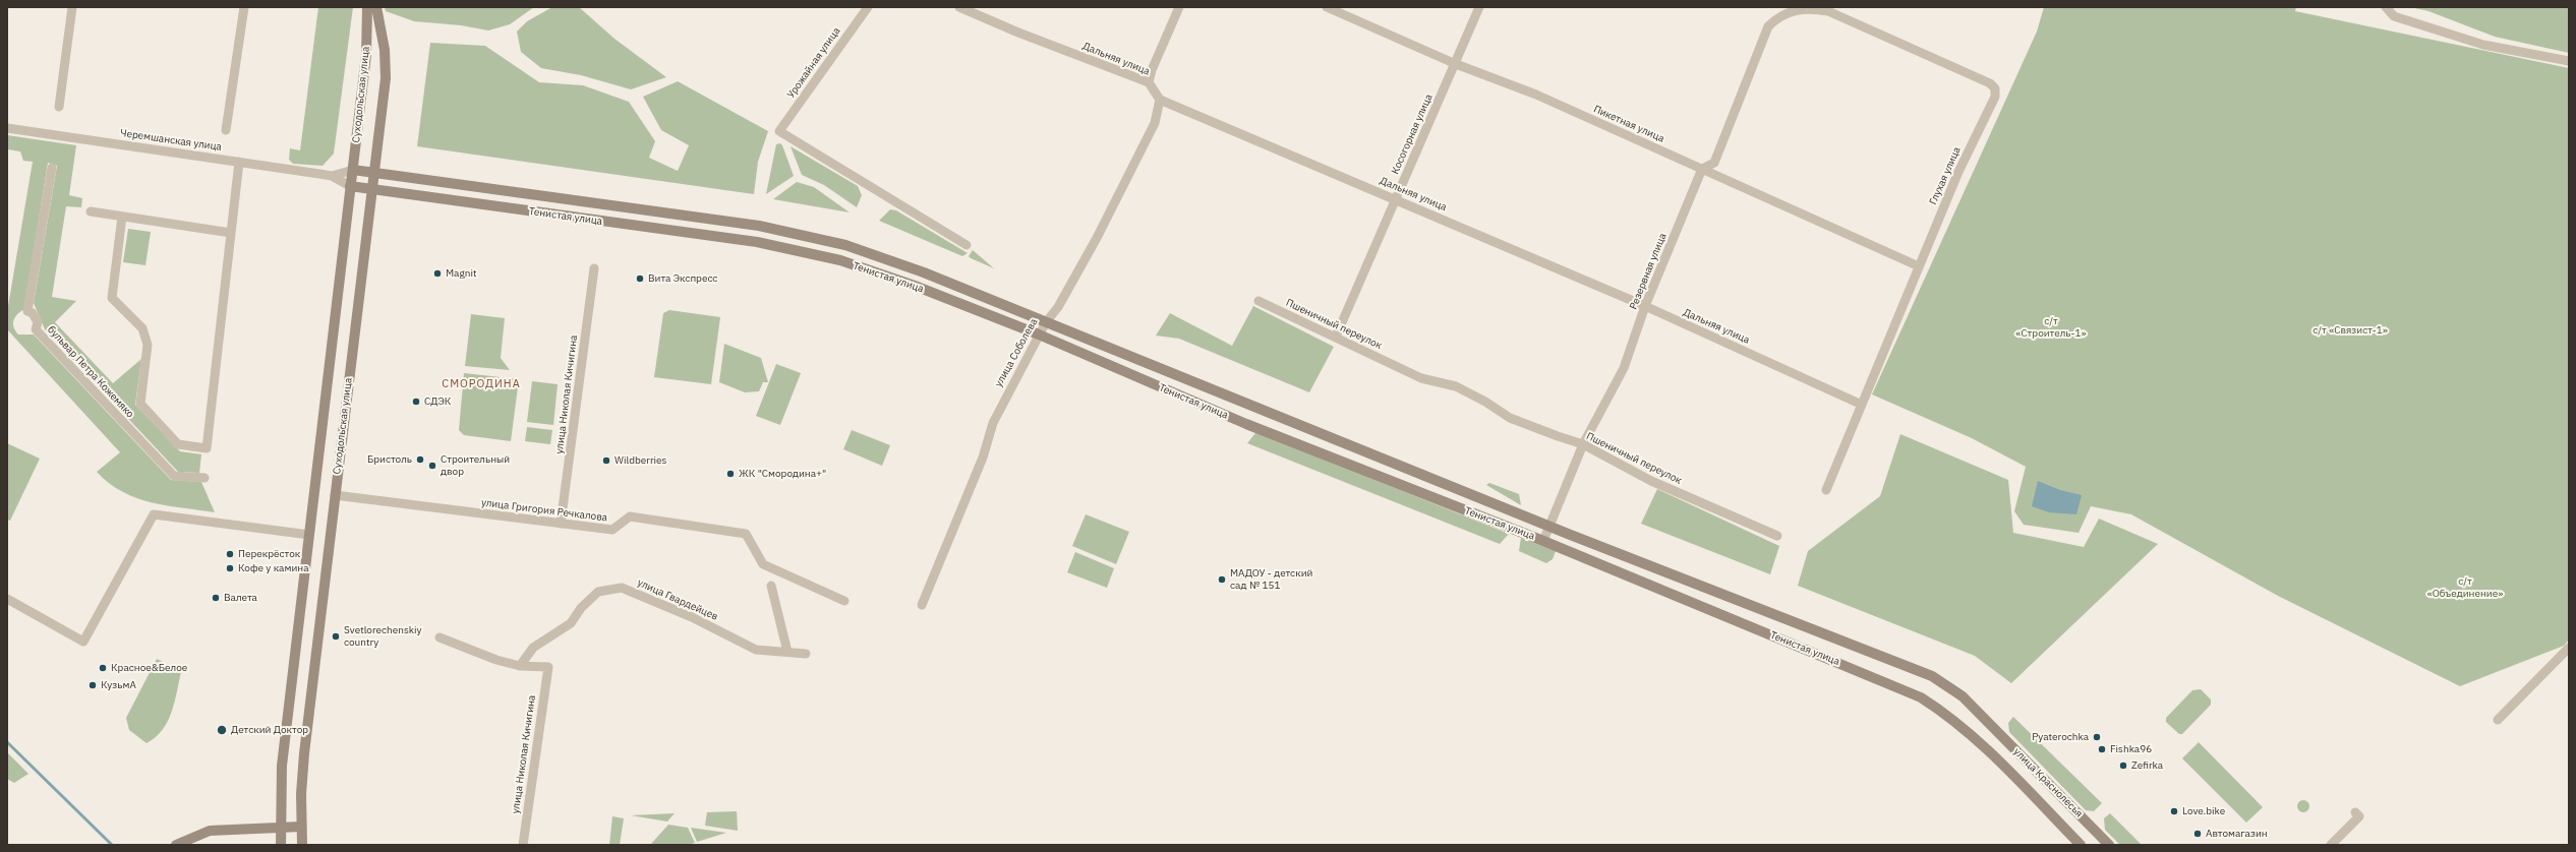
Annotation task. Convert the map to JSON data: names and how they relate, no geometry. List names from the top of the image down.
{
  "streets": {
    "main road": ["Суходольская улица", "Тенистая улица", "улица Краснолесья"],
    "street": [
      "Дальняя улица",
      "Урожайная улица",
      "Пикетная улица",
      "Косогорная улица",
      "Черемшанская улица",
      "Глухая улица",
      "Резервная улица",
      "Пшеничный переулок",
      "улица Соболева",
      "бульвар Петра Кожемяко",
      "улица Николая Кичигина",
      "улица Григория Речкалова",
      "улица Гвардейцев"
    ]
  },
  "crossings": [
    ["Дальняя улица", "Косогорная улица"],
    ["Дальняя улица", "Глухая улица"],
    ["Дальняя улица", "Резервная улица"],
    ["Дальняя улица", "улица Соболева"],
    ["Суходольская улица", "Черемшанская улица"],
    ["Суходольская улица", "Тенистая улица"],
    ["Суходольская улица", "улица Григория Речкалова"],
    ["Пикетная улица", "Косогорная улица"],
    ["Пикетная улица", "Глухая улица"],
    ["Пикетная улица", "Резервная улица"],
    ["Косогорная улица", "Пшеничный переулок"],
    ["Черемшанская улица", "Тенистая улица"],
    ["Глухая улица", "Резервная улица"],
    ["Тенистая улица", "Резервная улица"],
    ["Тенистая улица", "улица Соболева"],
    ["Тенистая улица", "улица Краснолесья"],
    ["Резервная улица", "Пшеничный переулок"],
    ["улица Николая Кичигина", "улица Григория Речкалова"],
    ["улица Николая Кичигина", "улица Гвардейцев"]
  ],
  "districts": ["СМОРОДИНА"],
  "parks": ["с/т «Строитель-1»", "с/т «Связист-1»", "с/т «Объединение»"],
  "places": [
    "Magnit",
    "Вита Экспресс",
    "СДЭК",
    "Бристоль",
    "Wildberries",
    "Строительный двор",
    "ЖК \"Смородина+\"",
    "Перекрёсток",
    "Кофе у камина",
    "МАДОУ - детский сад № 151",
    "Валета",
    "Svetlorechenskiy country",
    "Красное&Белое",
    "КузьмА",
    "Детский Доктор",
    "Pyaterochka",
    "Fishka96",
    "Zefirka",
    "Love.bike",
    "Автомагазин"
  ]
}
